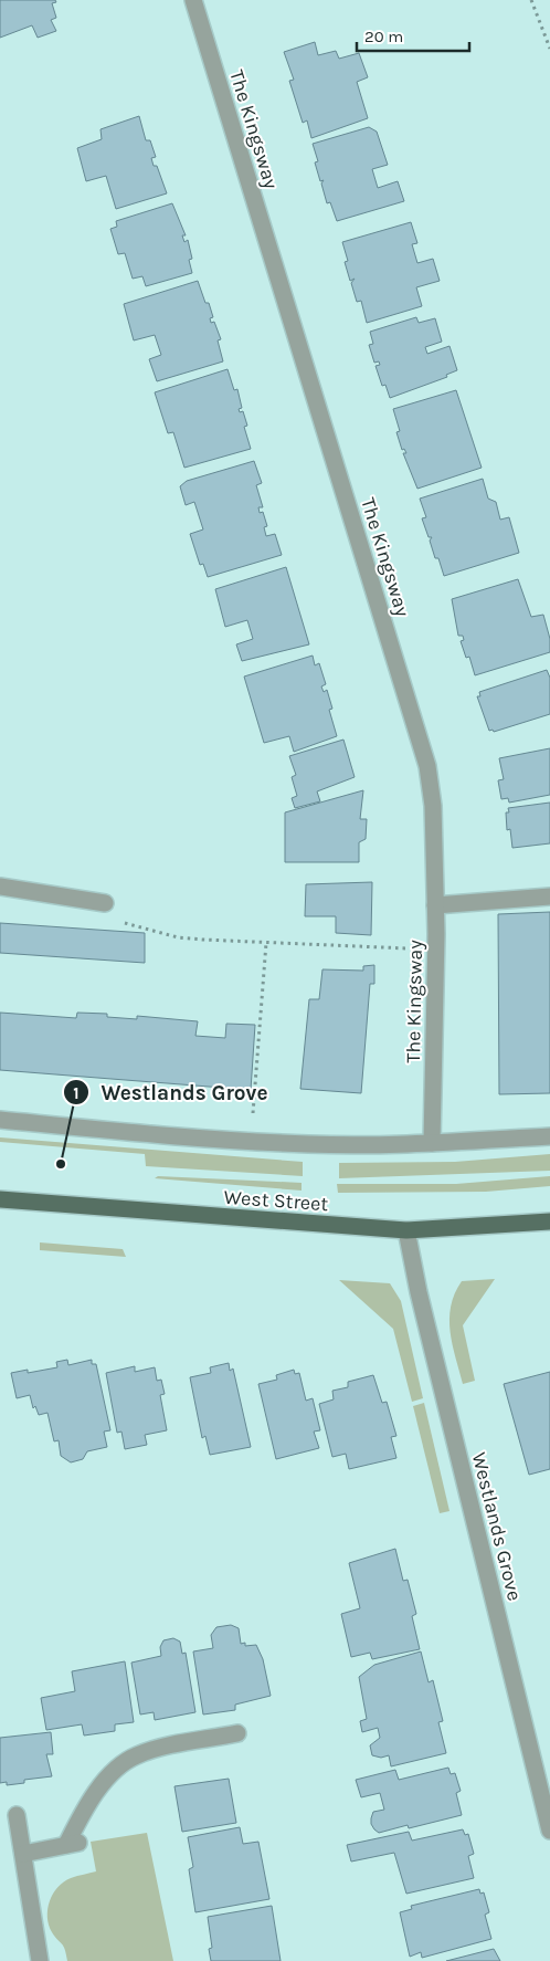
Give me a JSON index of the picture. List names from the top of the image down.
{
  "streets": {
    "main road": ["West Street"],
    "street": ["The Kingsway", "Westlands Grove"]
  },
  "crossings": [
    ["West Street", "Westlands Grove"]
  ],
  "places": ["Westlands Grove"],
  "scale_bar": "20 m"
}
